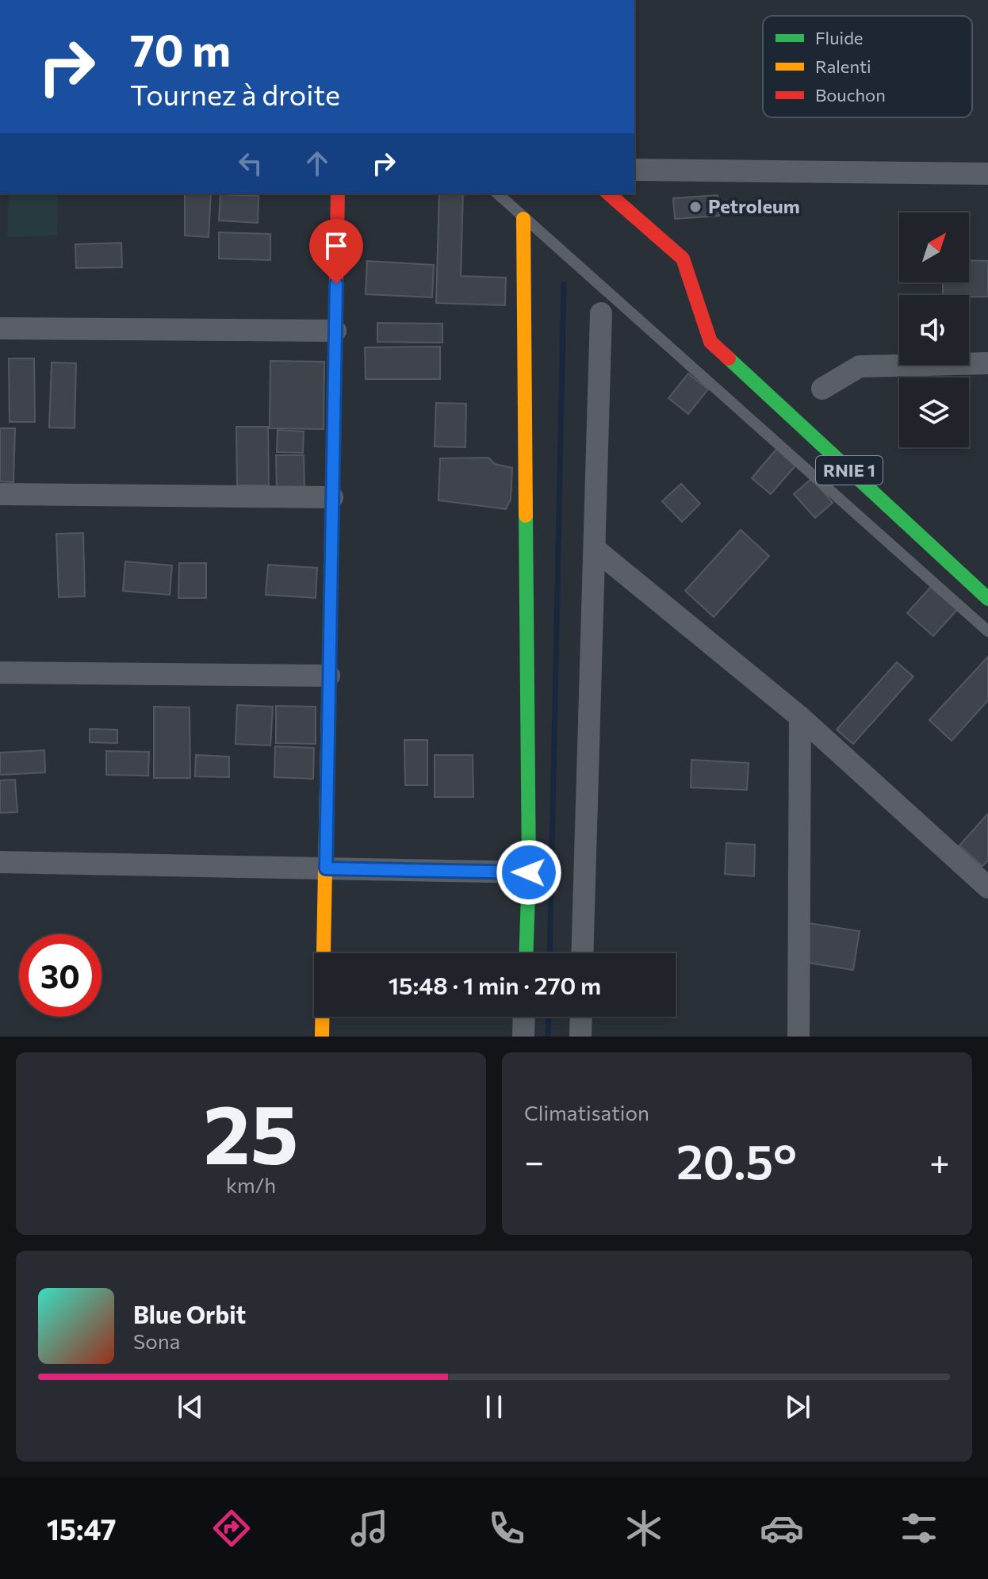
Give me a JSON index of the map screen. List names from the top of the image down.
{
  "streets": {
    "main road": ["RNIE 1"]
  },
  "places": ["Petroleum"],
  "legend": ["Fluide", "Ralenti", "Bouchon"],
  "north": "top right",
  "page": {
    "turn": ["70 m", "Tournez à droite"],
    "limit": "30",
    "trip": "15:48 · 1 min · 270 m",
    "tile": [
      ["25", "km/h"],
      "Climatisation"
    ],
    "heat": ["−", "20.5°", "+"],
    "song": ["Blue Orbit", "Sona"],
    "tabs": "15:47"
  }
}
